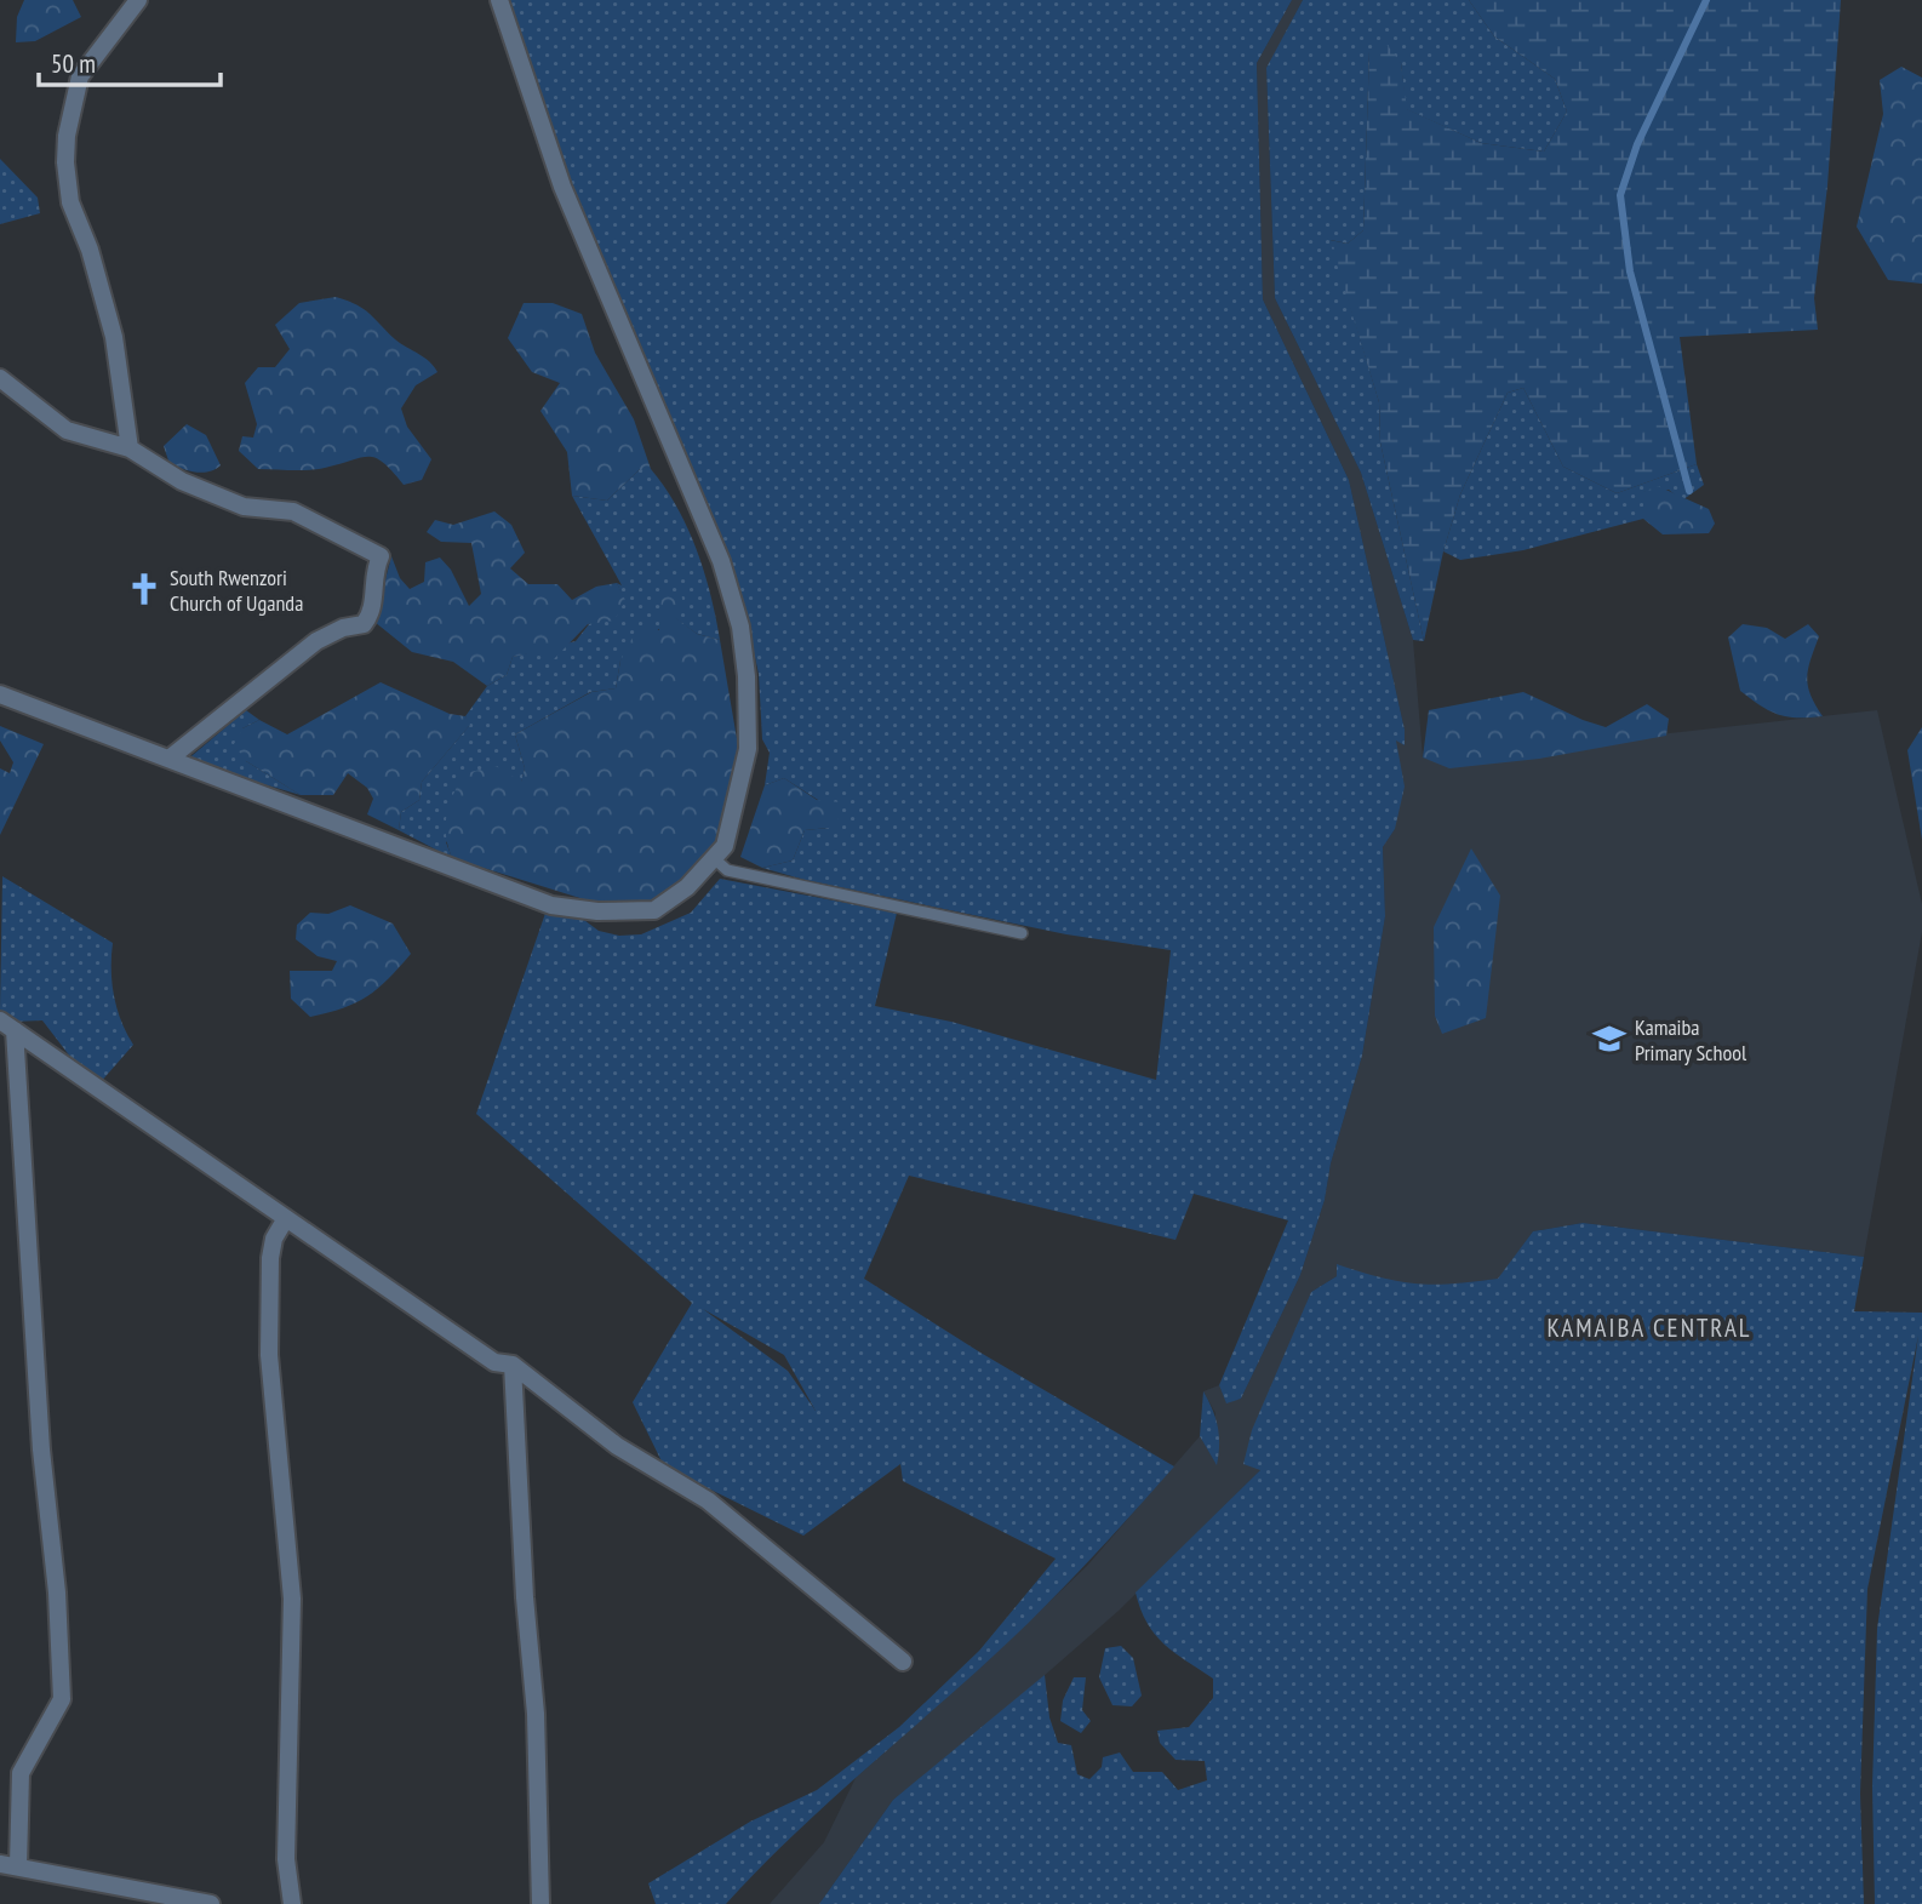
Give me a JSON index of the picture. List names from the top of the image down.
{
  "districts": ["KAMAIBA CENTRAL"],
  "places": {
    "church": ["South Rwenzori Church of Uganda"],
    "school or university": ["Kamaiba Primary School"]
  },
  "scale_bar": "50 m"
}
